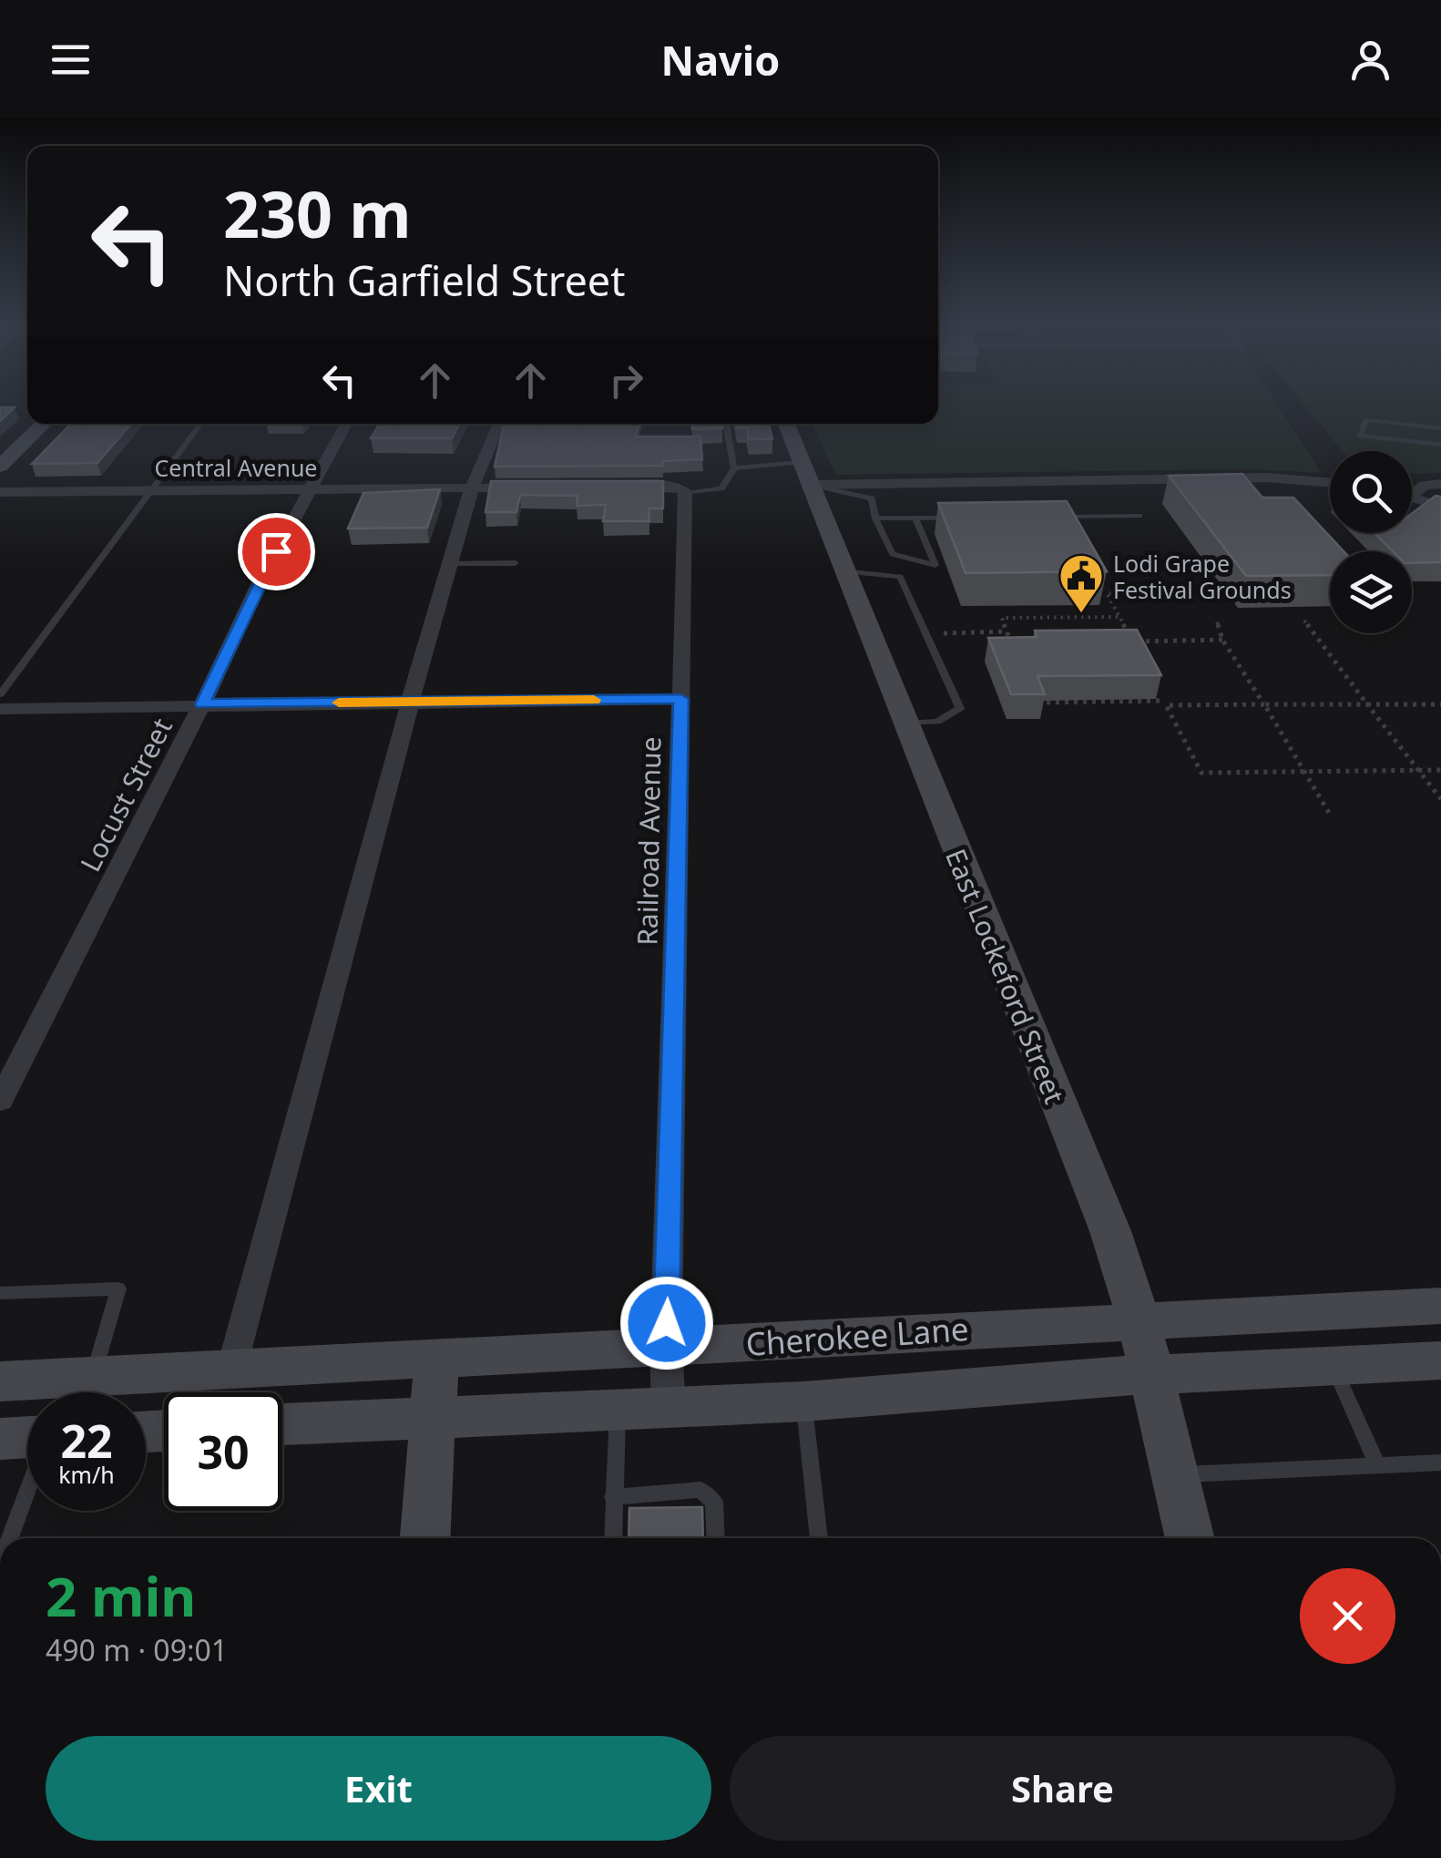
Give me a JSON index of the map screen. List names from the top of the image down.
{
  "streets": {
    "street": [
      "Central Avenue",
      "Locust Street",
      "Railroad Avenue",
      "East Lockeford Street",
      "Cherokee Lane"
    ]
  },
  "crossings": [
    ["Central Avenue", "Locust Street"],
    ["Railroad Avenue", "Cherokee Lane"],
    ["East Lockeford Street", "Cherokee Lane"]
  ],
  "places": {
    "public building": ["Lodi Grape Festival Grounds"]
  },
  "page": {
    "header": "Navio",
    "turn": ["230 m", "North Garfield Street"],
    "speed": "22 km/h",
    "limit": "30",
    "heading": ["2 min", "490 m · 09:01"],
    "buttons": ["Exit", "Share"]
  }
}
